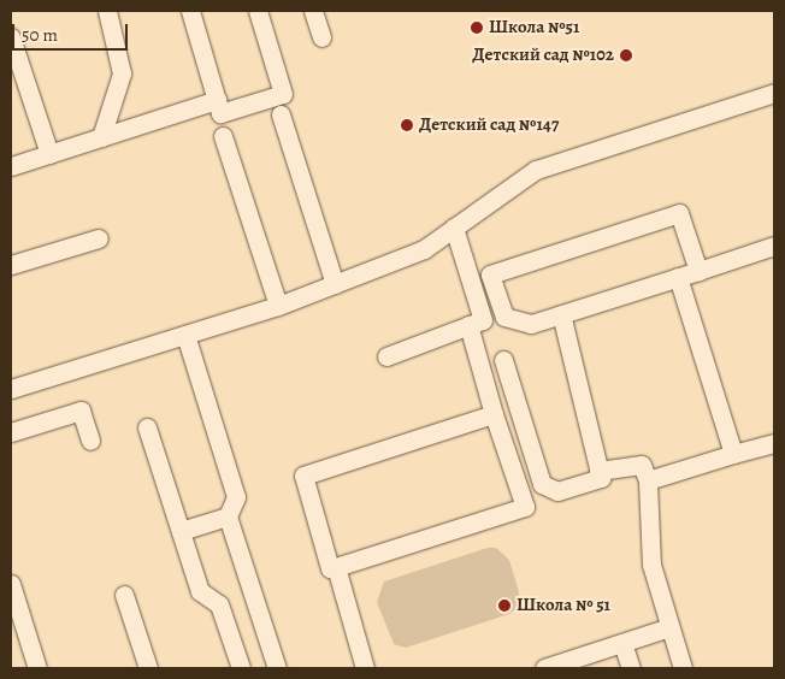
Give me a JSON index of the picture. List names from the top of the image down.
{
  "places": [
    "Школа №51",
    "Детский сад №102",
    "Детский сад №147",
    "Школа № 51"
  ],
  "scale_bar": "50 m"
}
